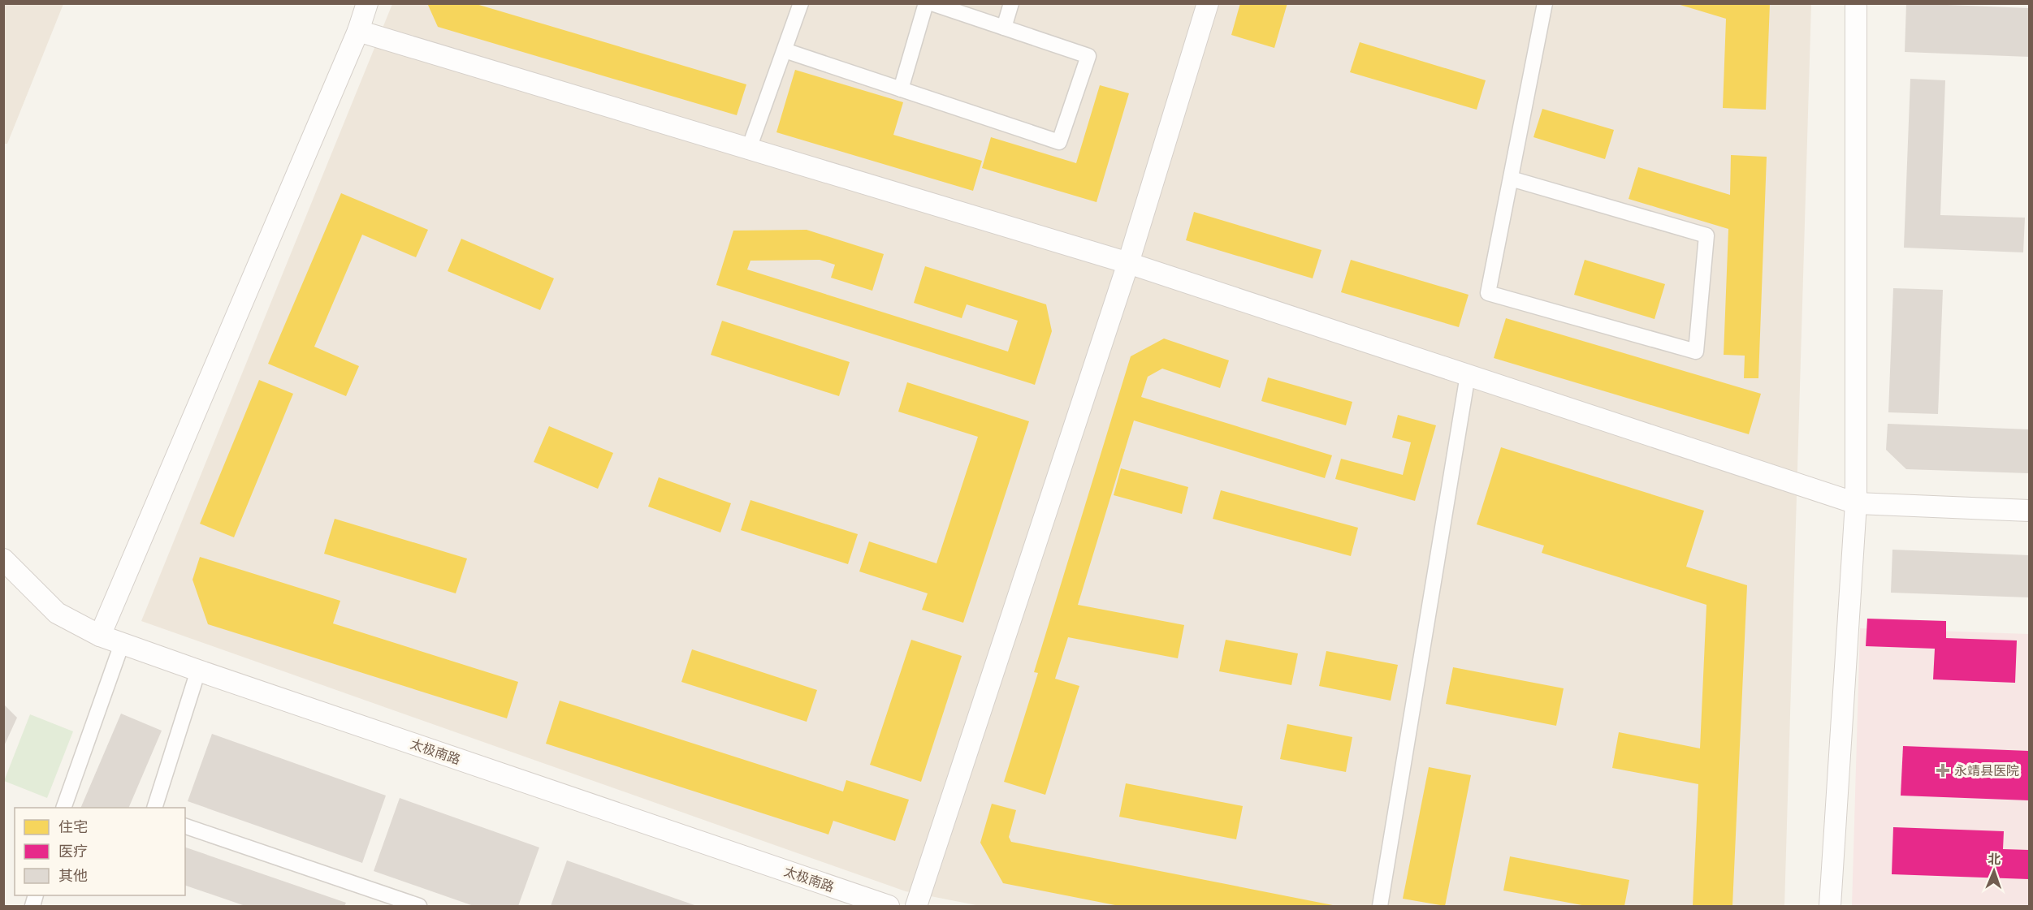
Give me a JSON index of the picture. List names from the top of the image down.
{
  "streets": {
    "street": ["太极南路"]
  },
  "places": {
    "health": ["永靖县医院"]
  },
  "legend": ["住宅", "医疗", "其他"],
  "north": "top"
}
